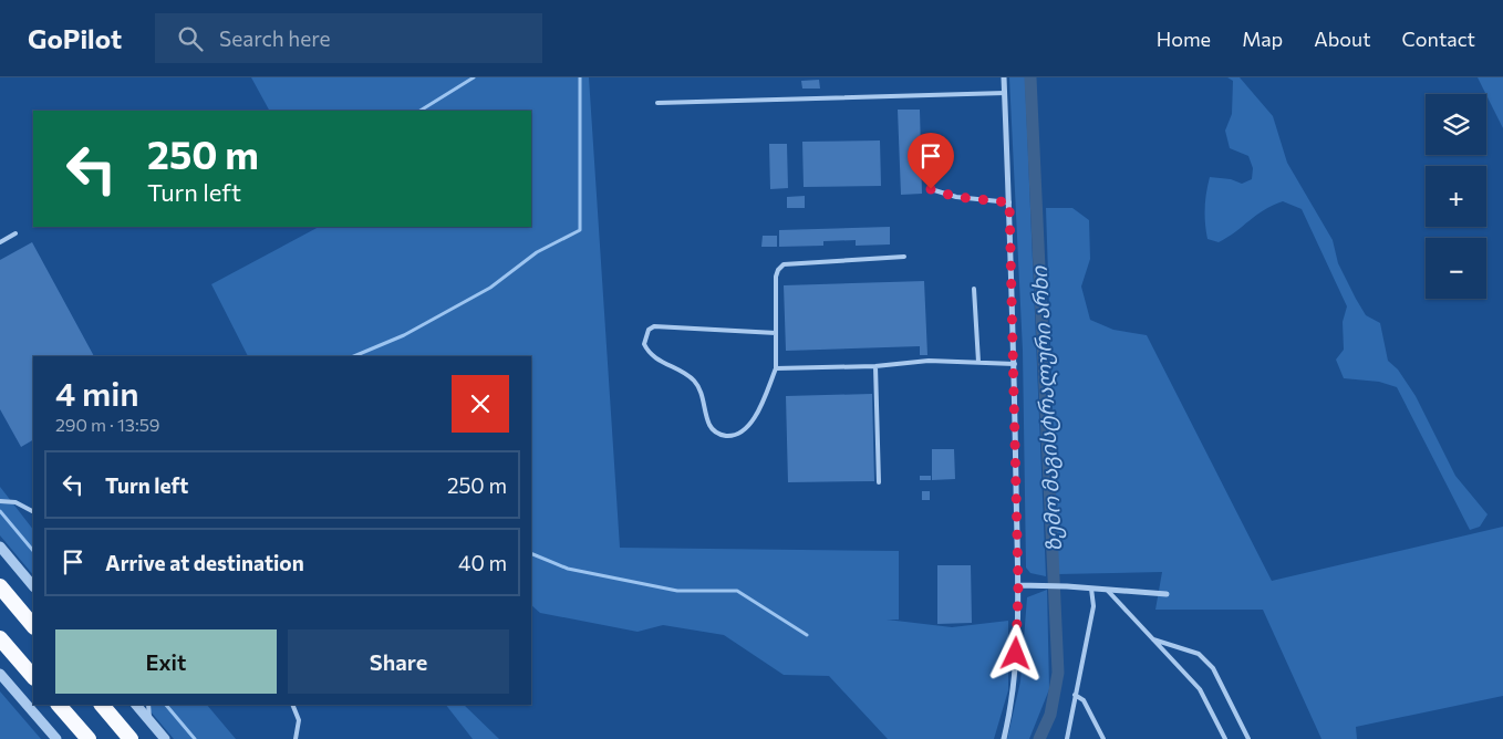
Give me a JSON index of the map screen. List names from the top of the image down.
{
  "water": ["ზემო მაგისტრალური არხი"],
  "page": {
    "header": "GoPilot",
    "search": "Search here",
    "nav": [
      "Home",
      "Map",
      "About",
      "Contact"
    ],
    "map_buttons": ["+", "−"],
    "turn": ["250 m", "Turn left"],
    "heading": ["4 min", "290 m · 13:59"],
    "list": [
      {
        "name": "Turn left",
        "value": "250 m"
      },
      {
        "name": "Arrive at destination",
        "value": "40 m"
      }
    ],
    "buttons": ["Exit", "Share"]
  }
}
